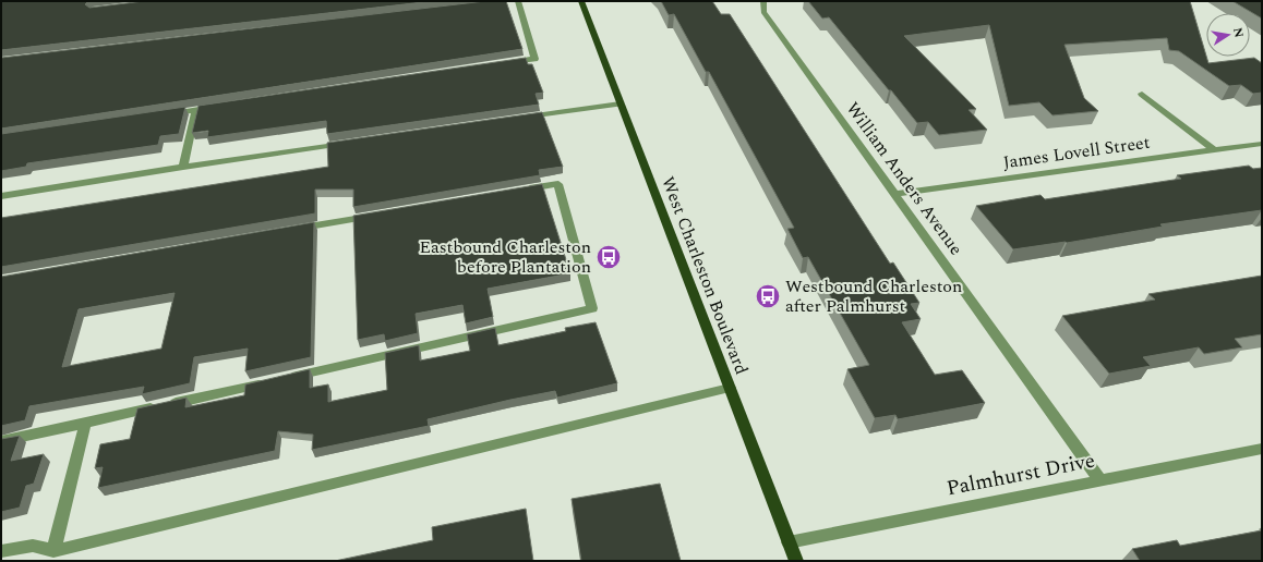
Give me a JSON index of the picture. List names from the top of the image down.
{
  "streets": {
    "main road": ["West Charleston Boulevard"],
    "street": ["James Lovell Street", "William Anders Avenue", "Palmhurst Drive"]
  },
  "crossings": [
    ["James Lovell Street", "William Anders Avenue"],
    ["William Anders Avenue", "Palmhurst Drive"],
    ["West Charleston Boulevard", "Palmhurst Drive"]
  ],
  "places": {
    "bus stop": ["Eastbound Charleston before Plantation", "Westbound Charleston after Palmhurst"]
  },
  "north": "right"
}
